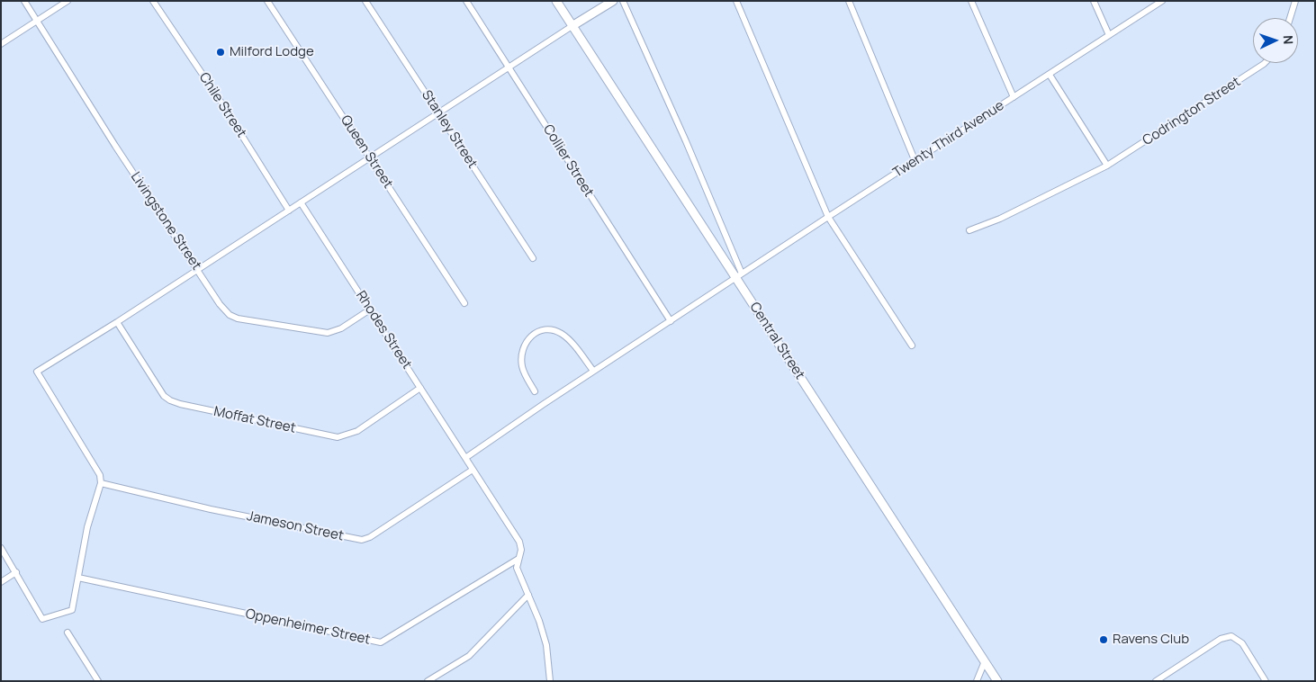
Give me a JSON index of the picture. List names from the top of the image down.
{
  "streets": {
    "street": [
      "Chile Street",
      "Codrington Street",
      "Stanley Street",
      "Twenty Third Avenue",
      "Queen Street",
      "Collier Street",
      "Livingstone Street",
      "Rhodes Street",
      "Central Street",
      "Moffat Street",
      "Jameson Street",
      "Oppenheimer Street"
    ]
  },
  "crossings": [
    ["Twenty Third Avenue", "Collier Street"],
    ["Twenty Third Avenue", "Rhodes Street"],
    ["Twenty Third Avenue", "Central Street"],
    ["Livingstone Street", "Rhodes Street"],
    ["Rhodes Street", "Moffat Street"],
    ["Rhodes Street", "Jameson Street"],
    ["Rhodes Street", "Oppenheimer Street"]
  ],
  "places": ["Milford Lodge", "Ravens Club"],
  "north": "right"
}
